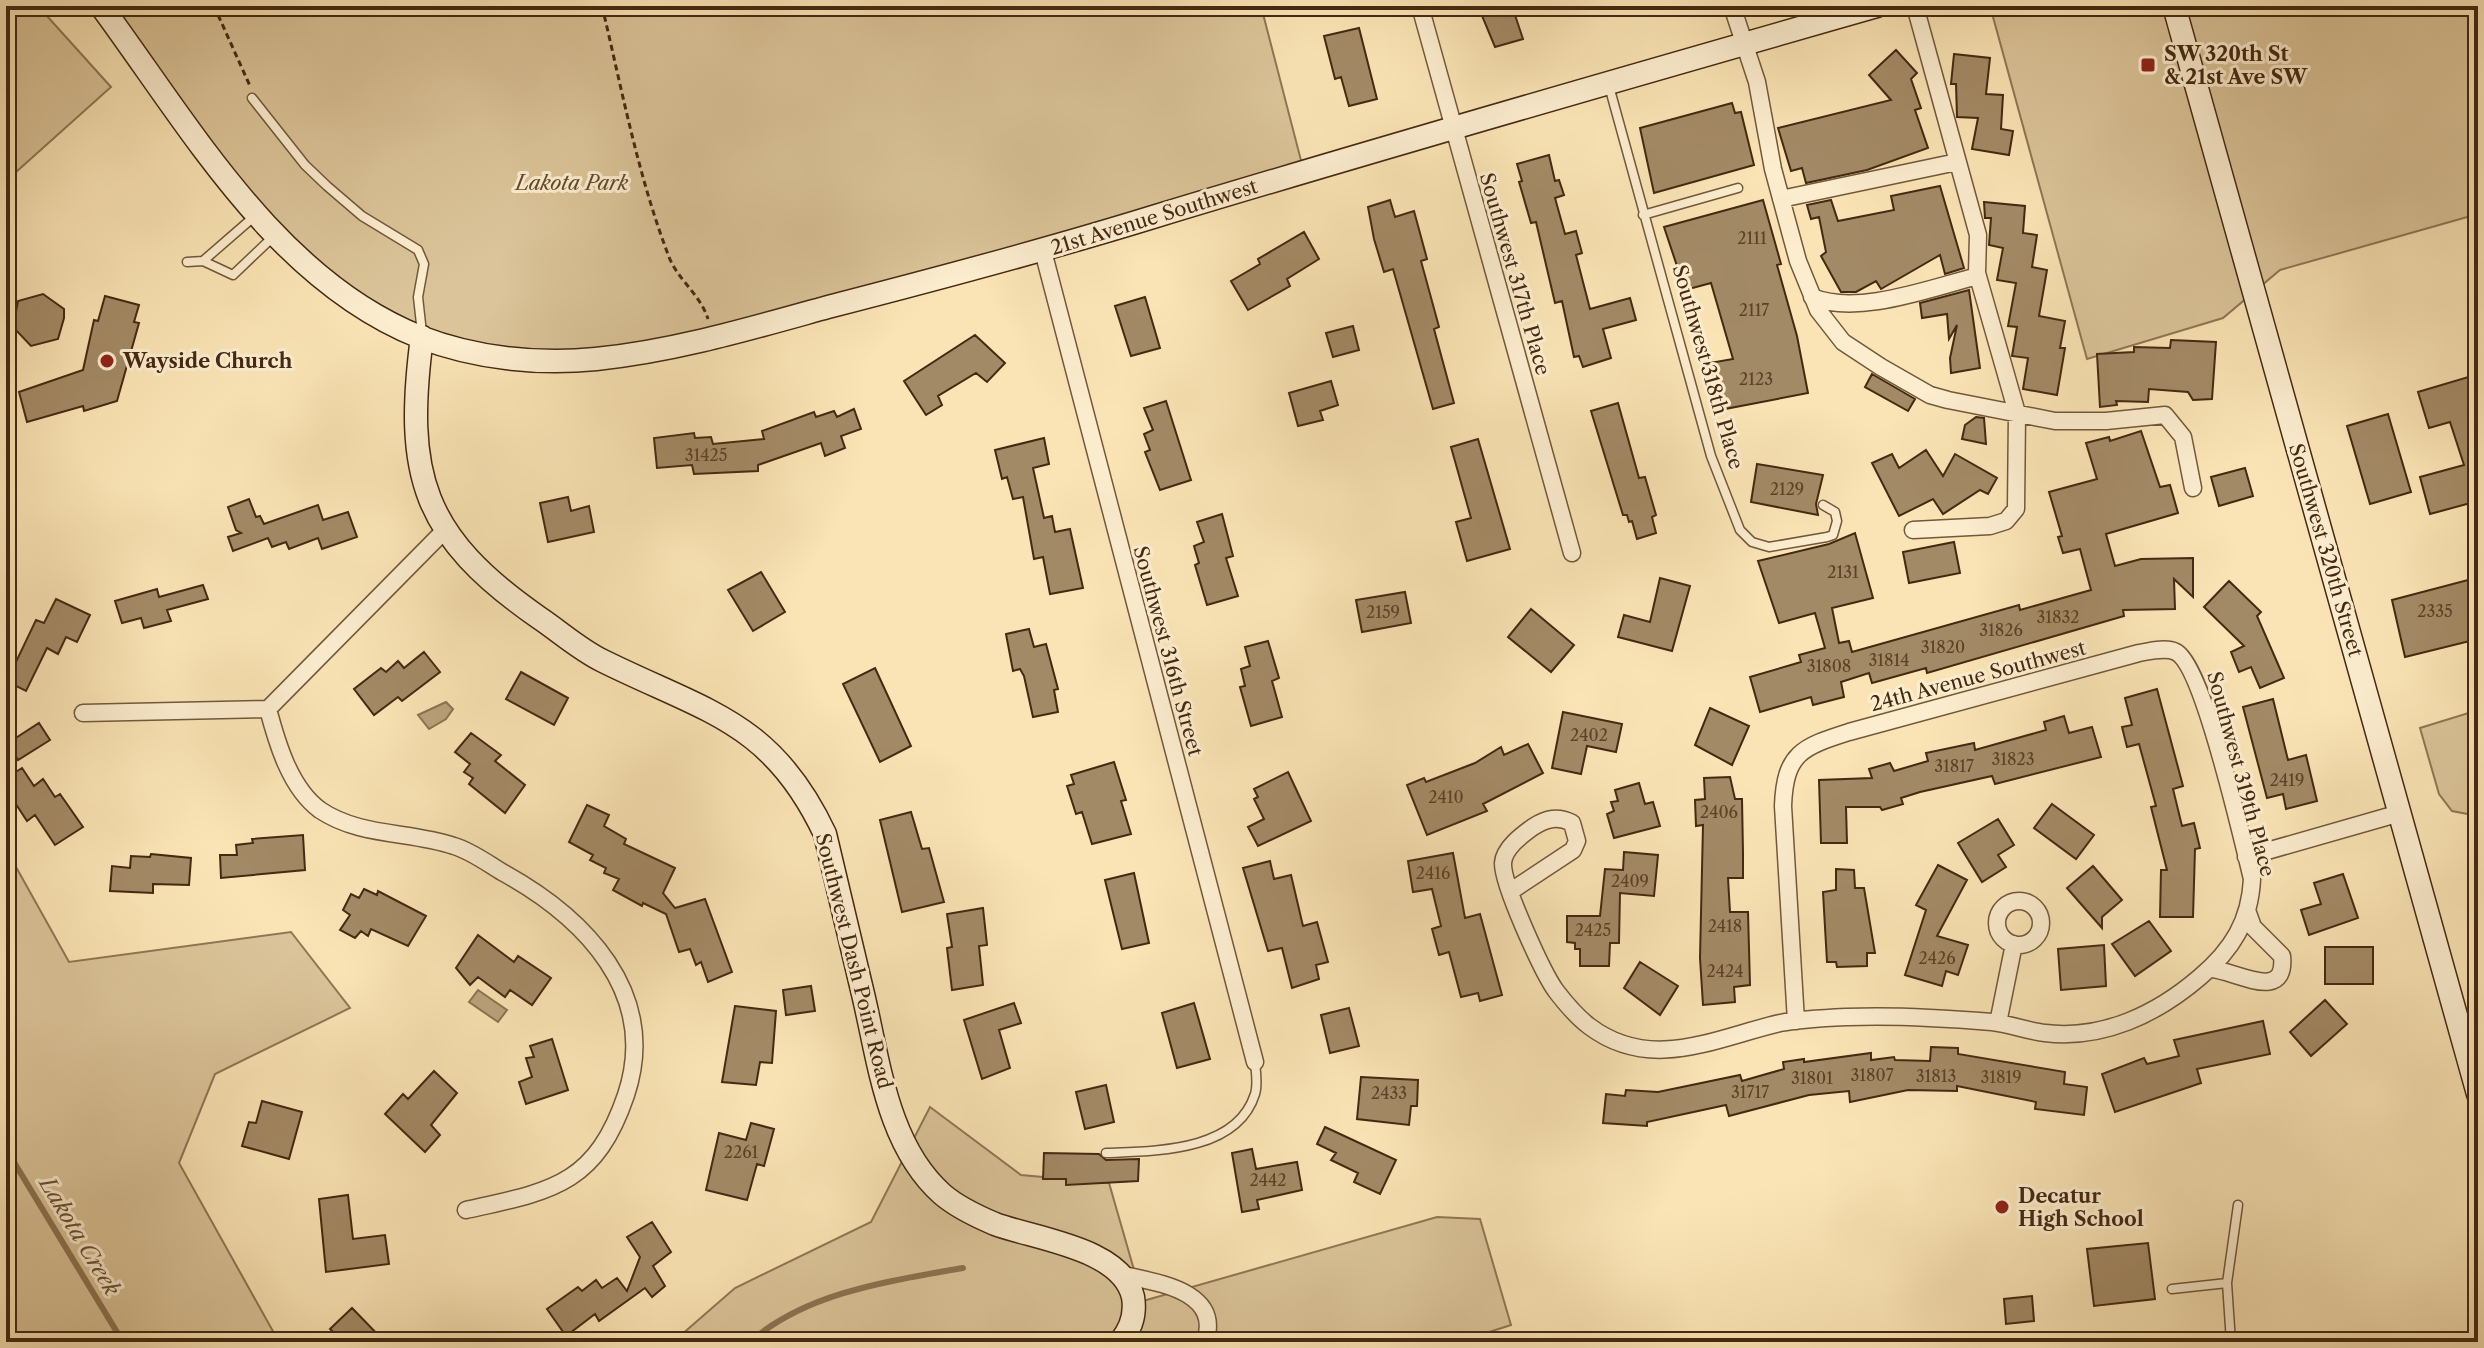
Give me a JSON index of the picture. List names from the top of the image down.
{
  "streets": {
    "main road": ["21st Avenue Southwest", "Southwest 320th Street", "Southwest Dash Point Road"],
    "street": [
      "Southwest 317th Place",
      "Southwest 316th Street",
      "24th Avenue Southwest",
      "Southwest 319th Place"
    ],
    "lane": ["Southwest 318th Place"]
  },
  "crossings": [
    ["21st Avenue Southwest", "Southwest 317th Place"],
    ["21st Avenue Southwest", "Southwest 318th Place"],
    ["21st Avenue Southwest", "Southwest 316th Street"],
    ["21st Avenue Southwest", "Southwest Dash Point Road"],
    ["24th Avenue Southwest", "Southwest 319th Place"]
  ],
  "water": ["Lakota Creek"],
  "parks": ["Lakota Park"],
  "places": {
    "transit": ["SW 320th St & 21st Ave SW"],
    "other": ["Wayside Church", "Decatur High School"]
  },
  "house_numbers": [
    "2111",
    "2117",
    "2123",
    "31425",
    "2129",
    "2131",
    "2335",
    "2159",
    "31832",
    "31826",
    "31820",
    "31814",
    "31808",
    "2402",
    "31823",
    "31817",
    "2419",
    "2410",
    "2406",
    "2416",
    "2409",
    "2418",
    "2425",
    "2426",
    "2424",
    "31807",
    "31813",
    "31819",
    "31801",
    "31717",
    "2433",
    "2261",
    "2442"
  ]
}
